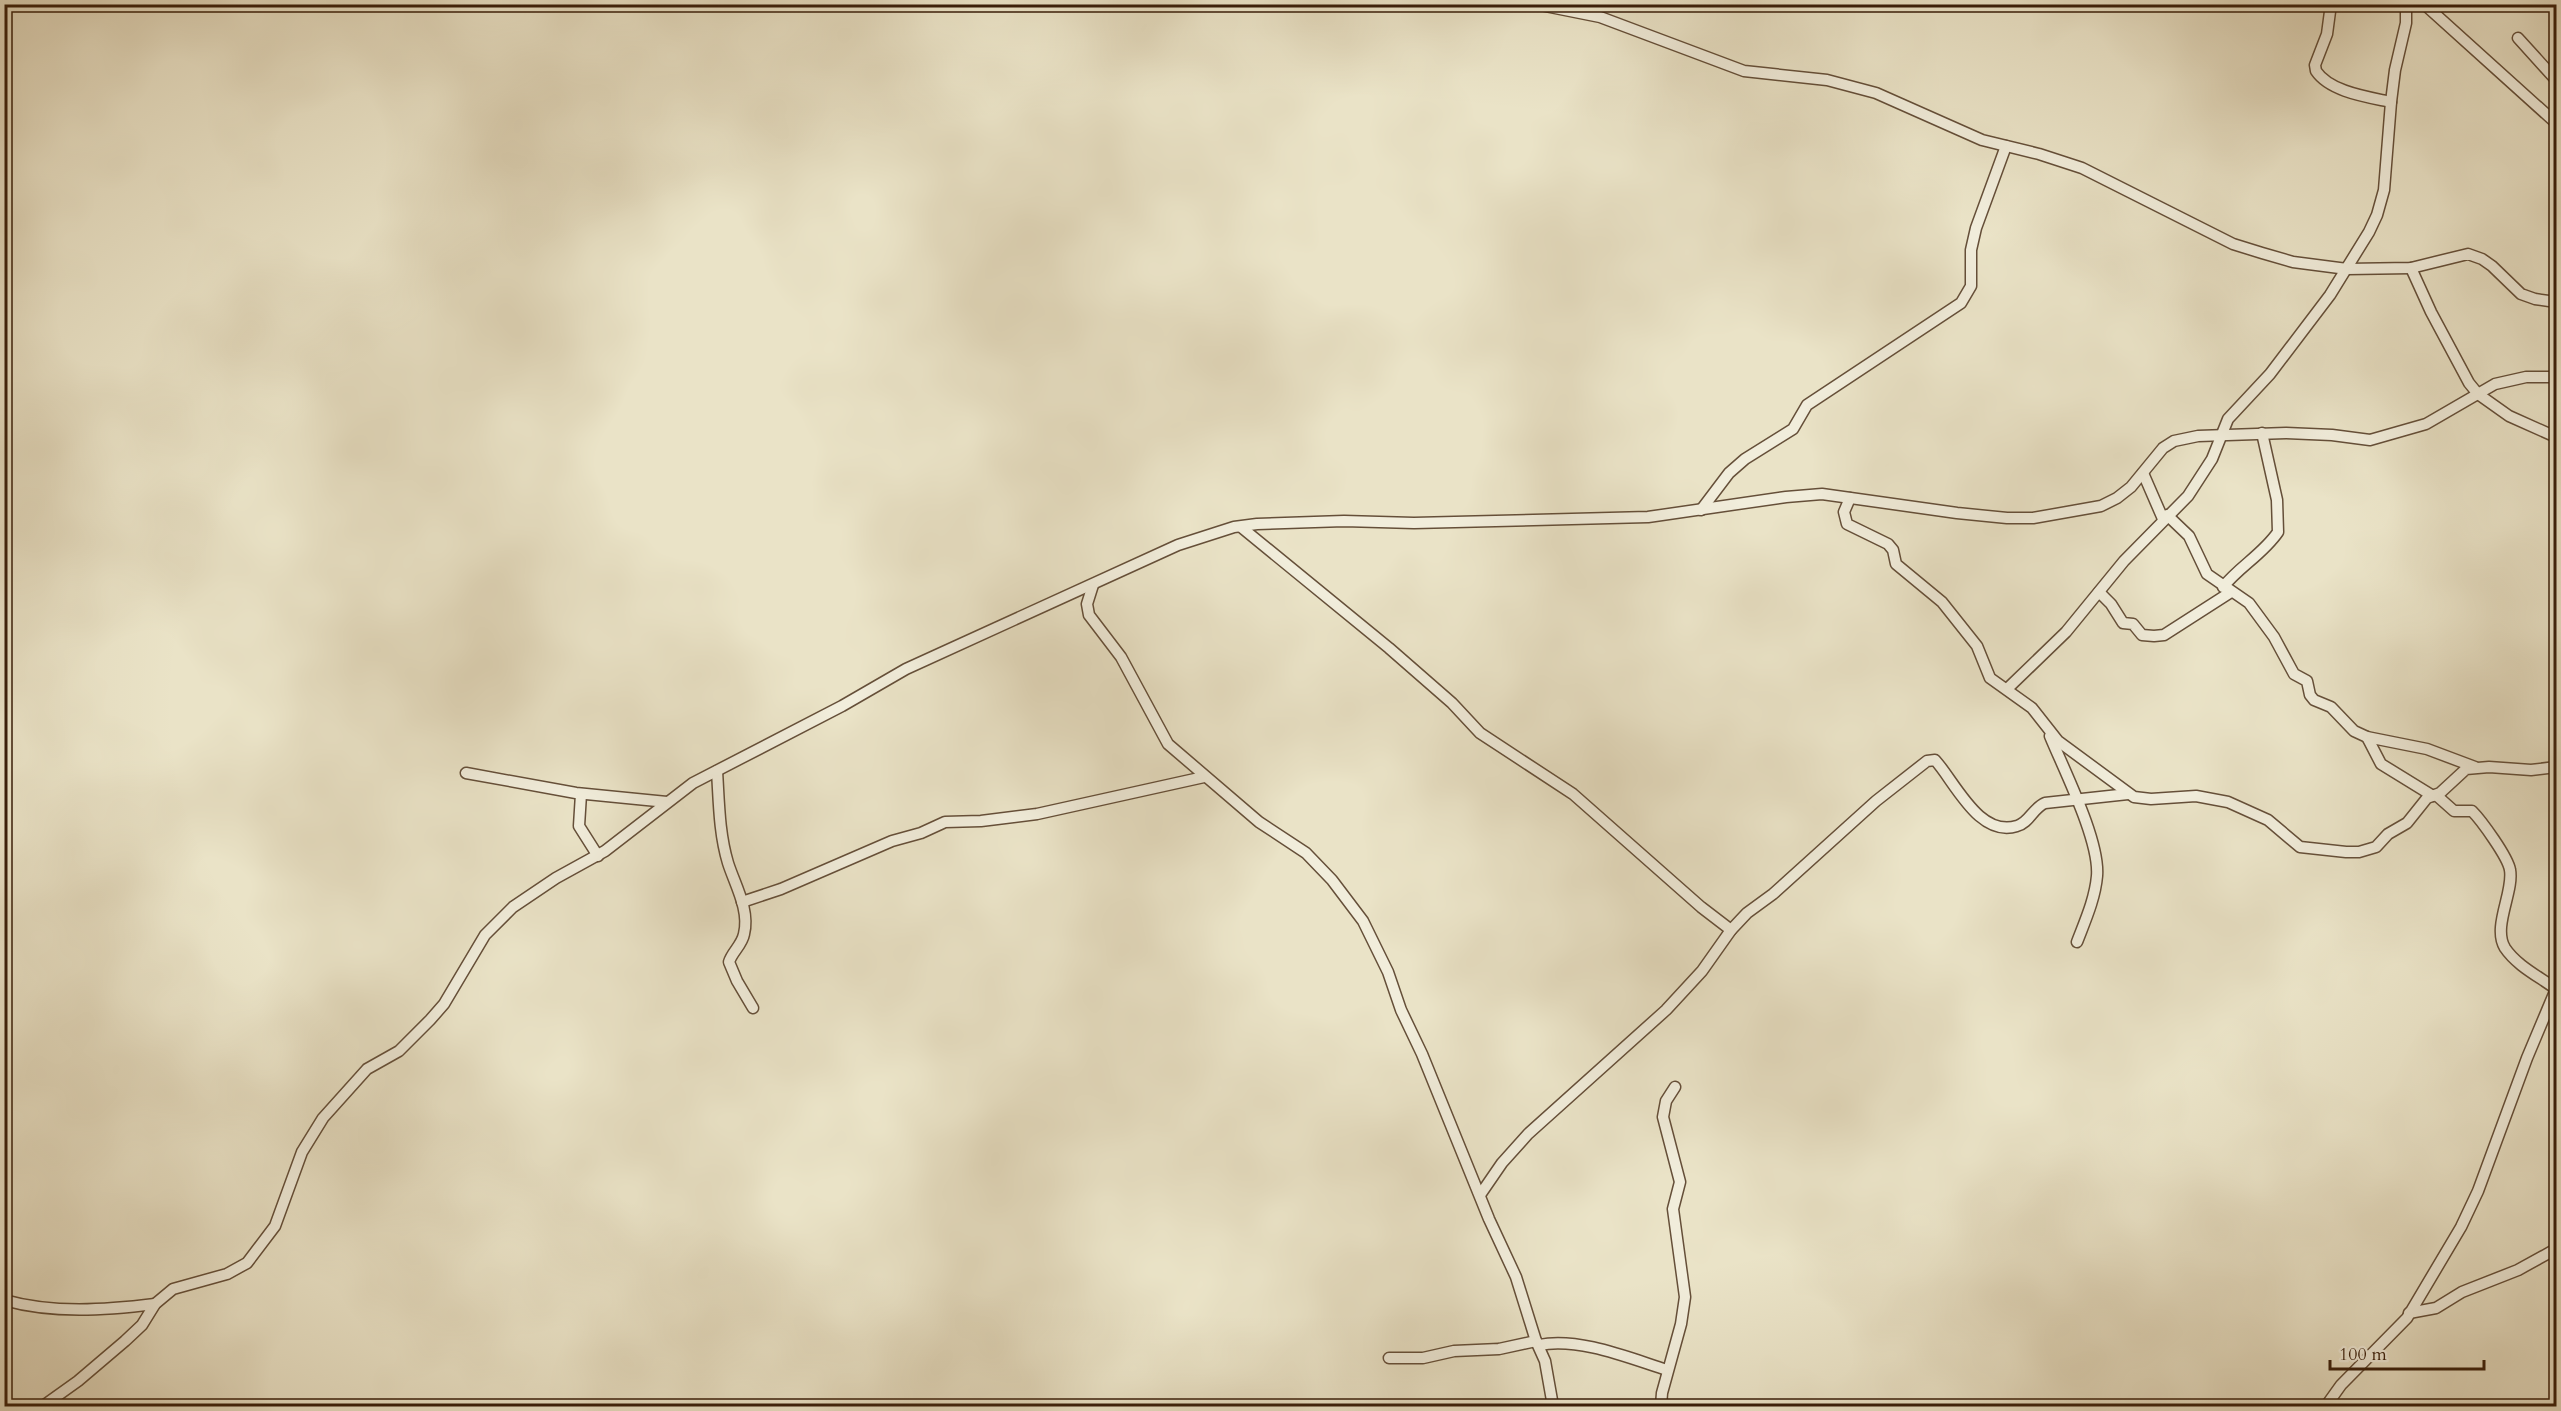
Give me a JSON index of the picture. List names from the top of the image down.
{
  "scale_bar": "100 m"
}
